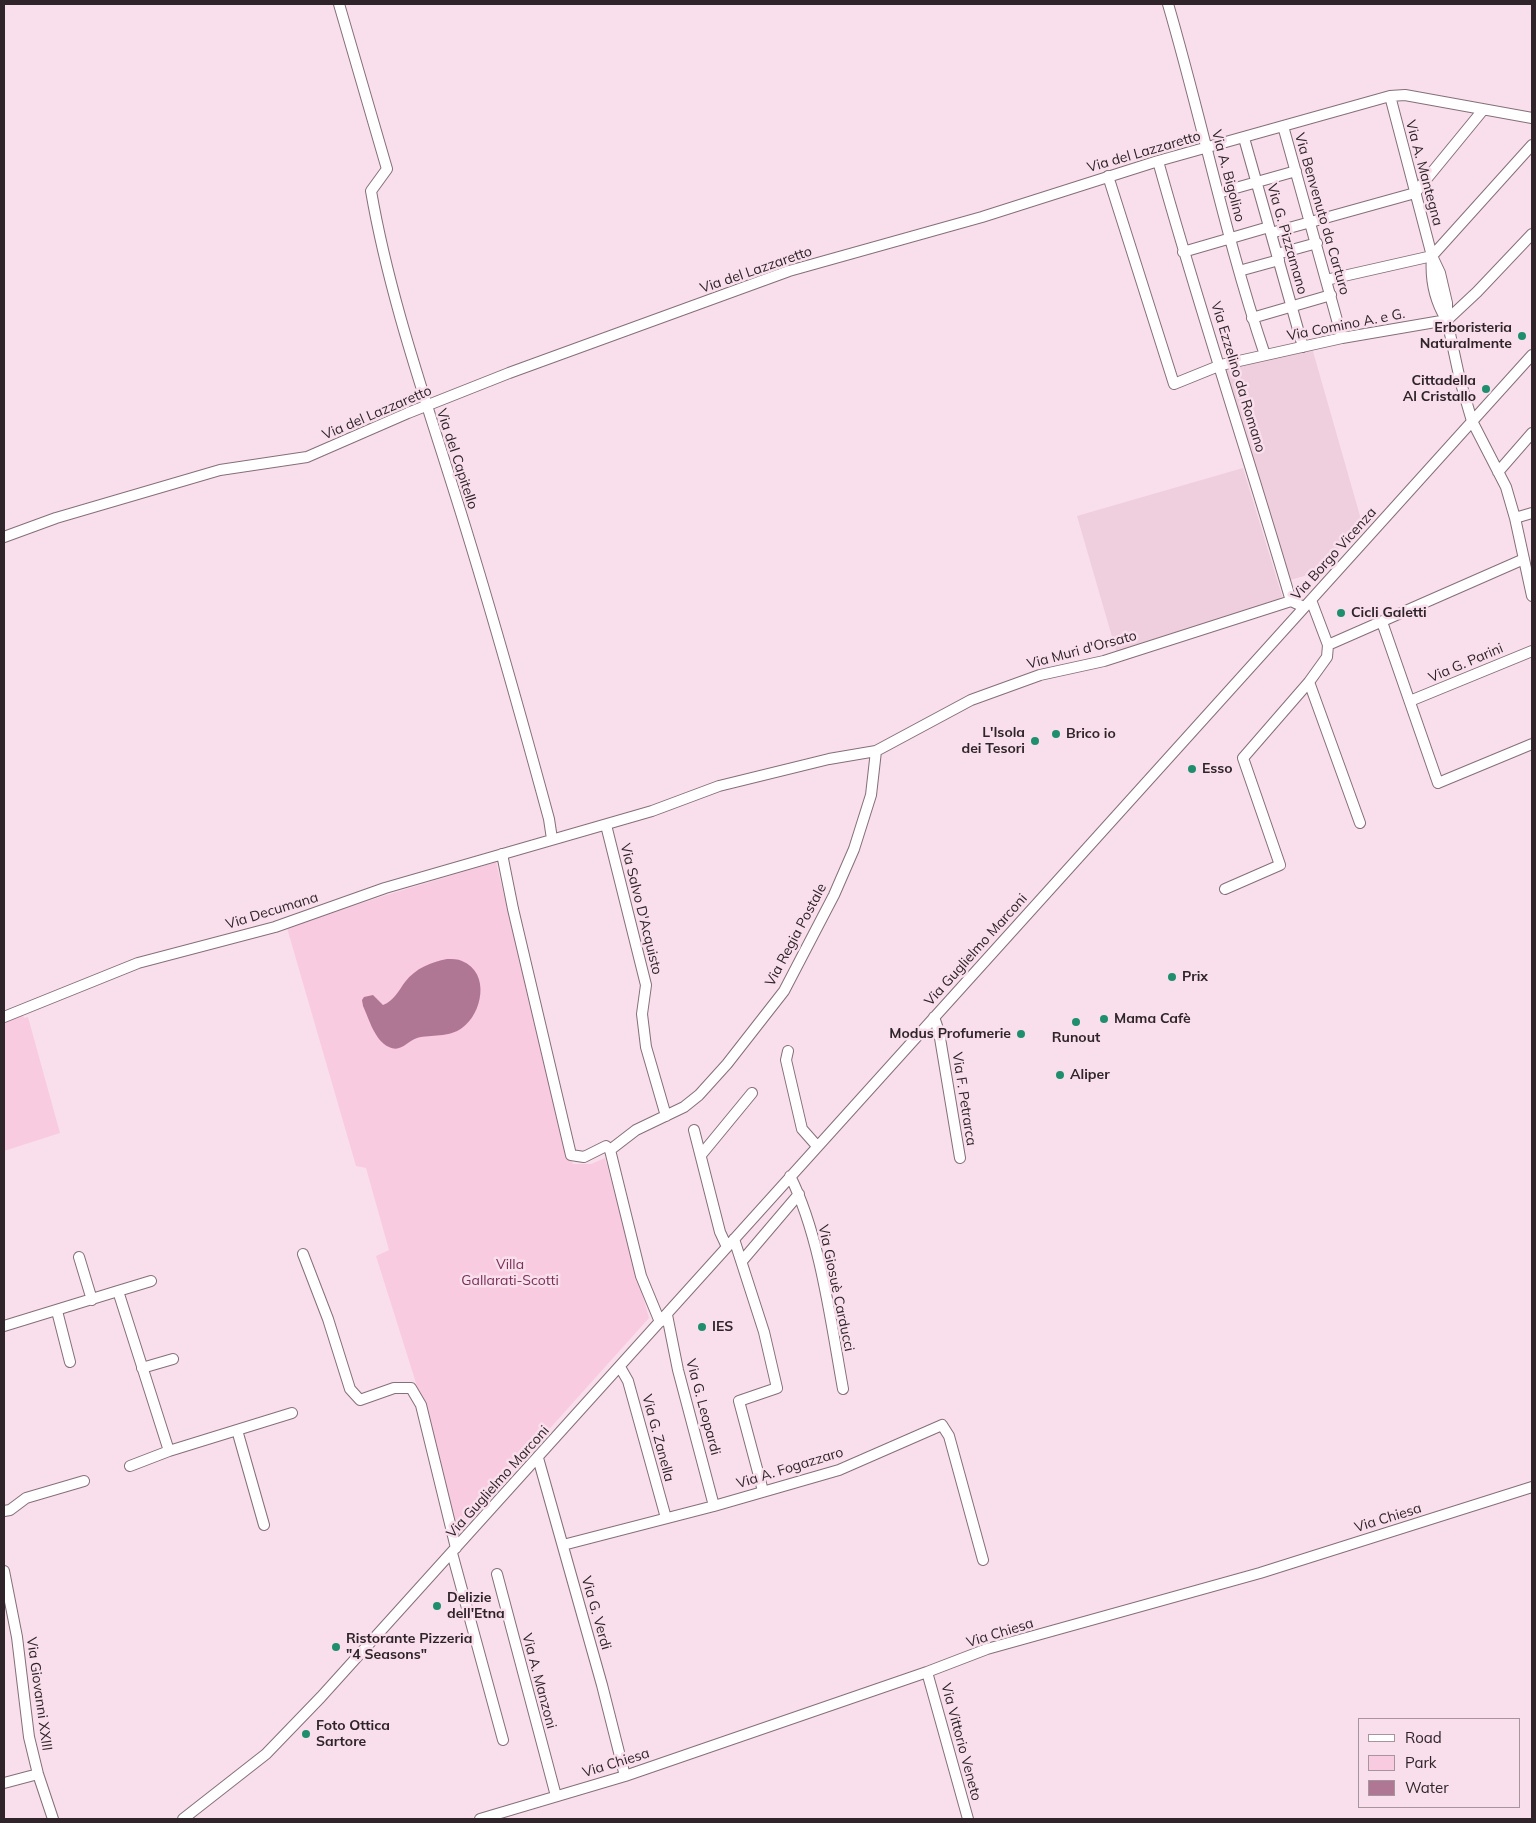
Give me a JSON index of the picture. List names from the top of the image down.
{
  "streets": {
    "street": [
      "Via del Lazzaretto",
      "Via A. Mantegna",
      "Via A. Bigolino",
      "Via Benvenuto da Carturo",
      "Via G. Pizzamano",
      "Via Comino A. e G.",
      "Via Ezzelino da Romano",
      "Via del Capitello",
      "Via Borgo Vicenza",
      "Via Muri d'Orsato",
      "Via G. Parini",
      "Via Salvo D'Acquisto",
      "Via Decumana",
      "Via Regia Postale",
      "Via Guglielmo Marconi",
      "Via F. Petrarca",
      "Via Giosuè Carducci",
      "Via G. Leopardi",
      "Via G. Zanella",
      "Via A. Fogazzaro",
      "Via Chiesa",
      "Via G. Verdi",
      "Via A. Manzoni",
      "Via Giovanni XXIII",
      "Via Vittorio Veneto"
    ]
  },
  "crossings": [
    ["Via del Lazzaretto", "Via A. Mantegna"],
    ["Via del Lazzaretto", "Via A. Bigolino"],
    ["Via del Lazzaretto", "Via Benvenuto da Carturo"],
    ["Via del Lazzaretto", "Via G. Pizzamano"],
    ["Via del Lazzaretto", "Via Comino A. e G."],
    ["Via del Lazzaretto", "Via Ezzelino da Romano"],
    ["Via del Lazzaretto", "Via del Capitello"],
    ["Via A. Mantegna", "Via Comino A. e G."],
    ["Via A. Mantegna", "Via Borgo Vicenza"],
    ["Via A. Bigolino", "Via Comino A. e G."],
    ["Via Benvenuto da Carturo", "Via Comino A. e G."],
    ["Via G. Pizzamano", "Via Comino A. e G."],
    ["Via Comino A. e G.", "Via Ezzelino da Romano"],
    ["Via Ezzelino da Romano", "Via Muri d'Orsato"],
    ["Via del Capitello", "Via Decumana"],
    ["Via Borgo Vicenza", "Via Guglielmo Marconi"],
    ["Via Muri d'Orsato", "Via Salvo D'Acquisto"],
    ["Via Muri d'Orsato", "Via Decumana"],
    ["Via Muri d'Orsato", "Via Regia Postale"],
    ["Via Salvo D'Acquisto", "Via Decumana"],
    ["Via Salvo D'Acquisto", "Via Regia Postale"],
    ["Via Decumana", "Via Regia Postale"],
    ["Via Guglielmo Marconi", "Via F. Petrarca"],
    ["Via Guglielmo Marconi", "Via Giosuè Carducci"],
    ["Via Guglielmo Marconi", "Via G. Leopardi"],
    ["Via Guglielmo Marconi", "Via G. Zanella"],
    ["Via Guglielmo Marconi", "Via G. Verdi"],
    ["Via G. Leopardi", "Via A. Fogazzaro"],
    ["Via G. Zanella", "Via A. Fogazzaro"],
    ["Via A. Fogazzaro", "Via G. Verdi"],
    ["Via Chiesa", "Via G. Verdi"],
    ["Via Chiesa", "Via A. Manzoni"],
    ["Via Chiesa", "Via Vittorio Veneto"]
  ],
  "parks": ["Villa Gallarati-Scotti"],
  "places": [
    "Erboristeria Naturalmente",
    "Cittadella Al Cristallo",
    "Cicli Galetti",
    "Brico io",
    "L'Isola dei Tesori",
    "Esso",
    "Prix",
    "Mama Cafè",
    "Runout",
    "Modus Profumerie",
    "Aliper",
    "IES",
    "Delizie dell'Etna",
    "Ristorante Pizzeria \"4 Seasons\"",
    "Foto Ottica Sartore"
  ],
  "legend": ["Road", "Park", "Water"]
}
